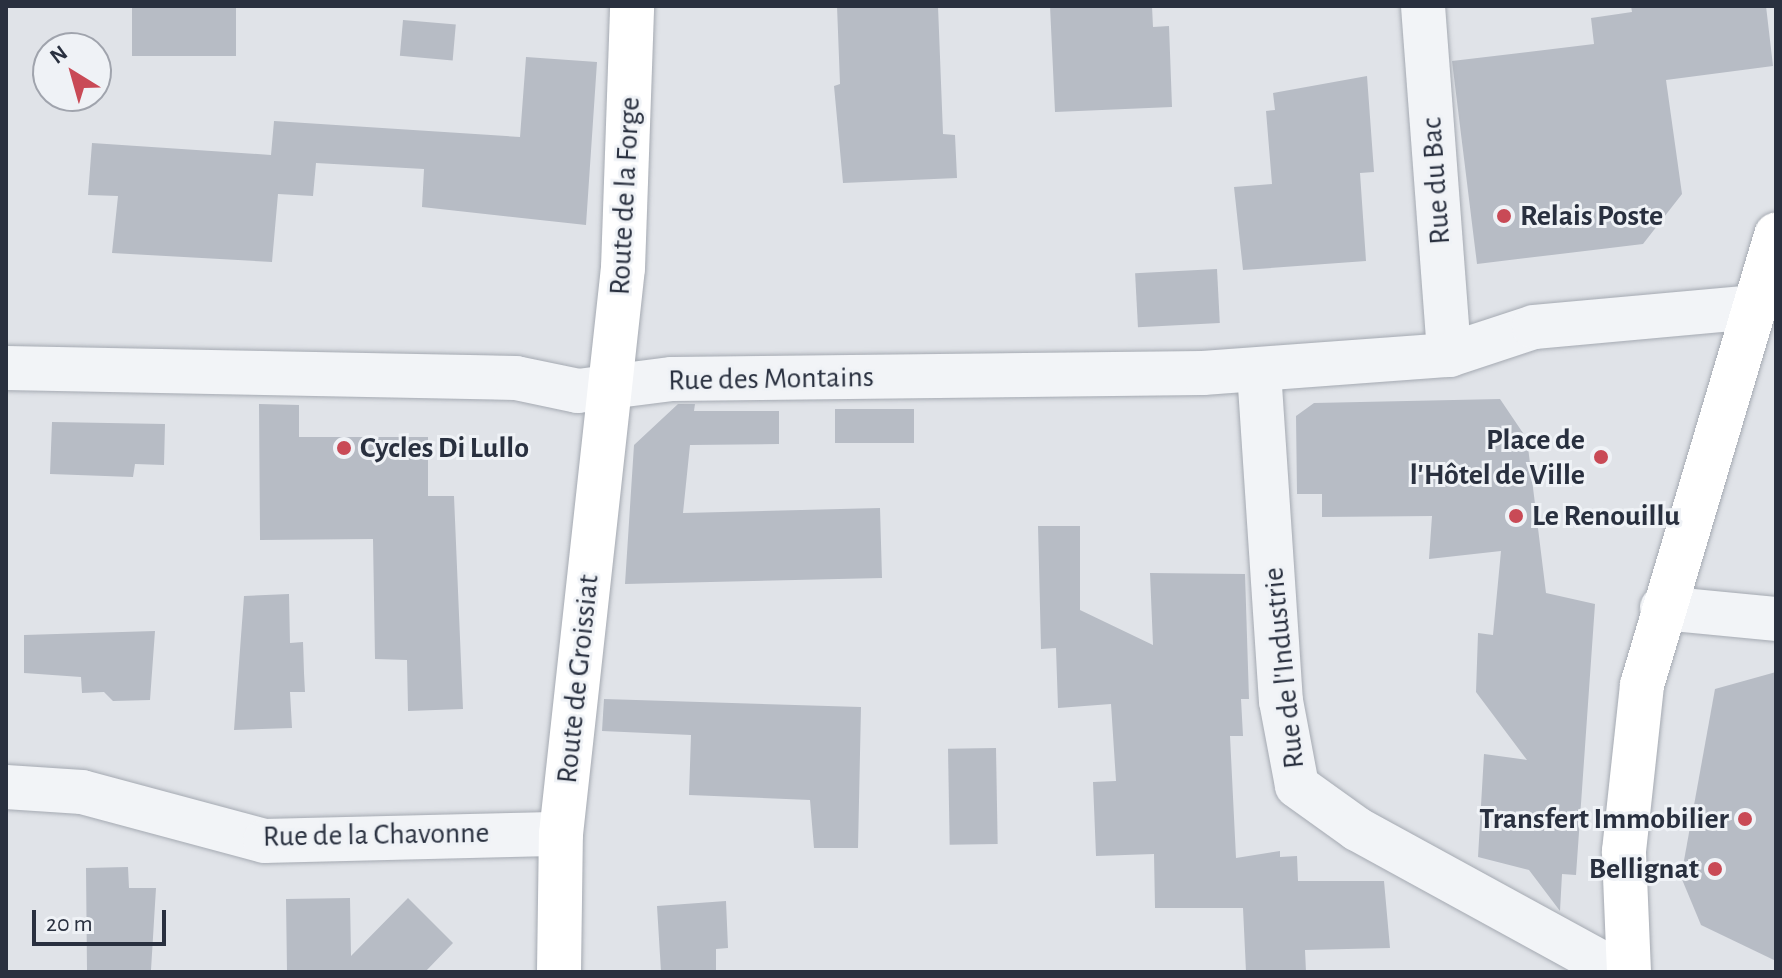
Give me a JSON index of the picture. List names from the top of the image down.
{
  "streets": {
    "main road": ["Route de la Forge", "Route de Groissiat"],
    "street": [
      "Rue du Bac",
      "Rue des Montains",
      "Rue de l'Industrie",
      "Rue de la Chavonne"
    ]
  },
  "crossings": [
    ["Rue du Bac", "Rue des Montains"],
    ["Route de la Forge", "Rue des Montains"],
    ["Route de la Forge", "Route de Groissiat"],
    ["Rue des Montains", "Rue de l'Industrie"],
    ["Rue des Montains", "Route de Groissiat"],
    ["Route de Groissiat", "Rue de la Chavonne"]
  ],
  "places": [
    "Relais Poste",
    "Cycles Di Lullo",
    "Place de l'Hôtel de Ville",
    "Le Renouillu",
    "Transfert Immobilier",
    "Bellignat"
  ],
  "scale_bar": "20 m",
  "north": "top left"
}
